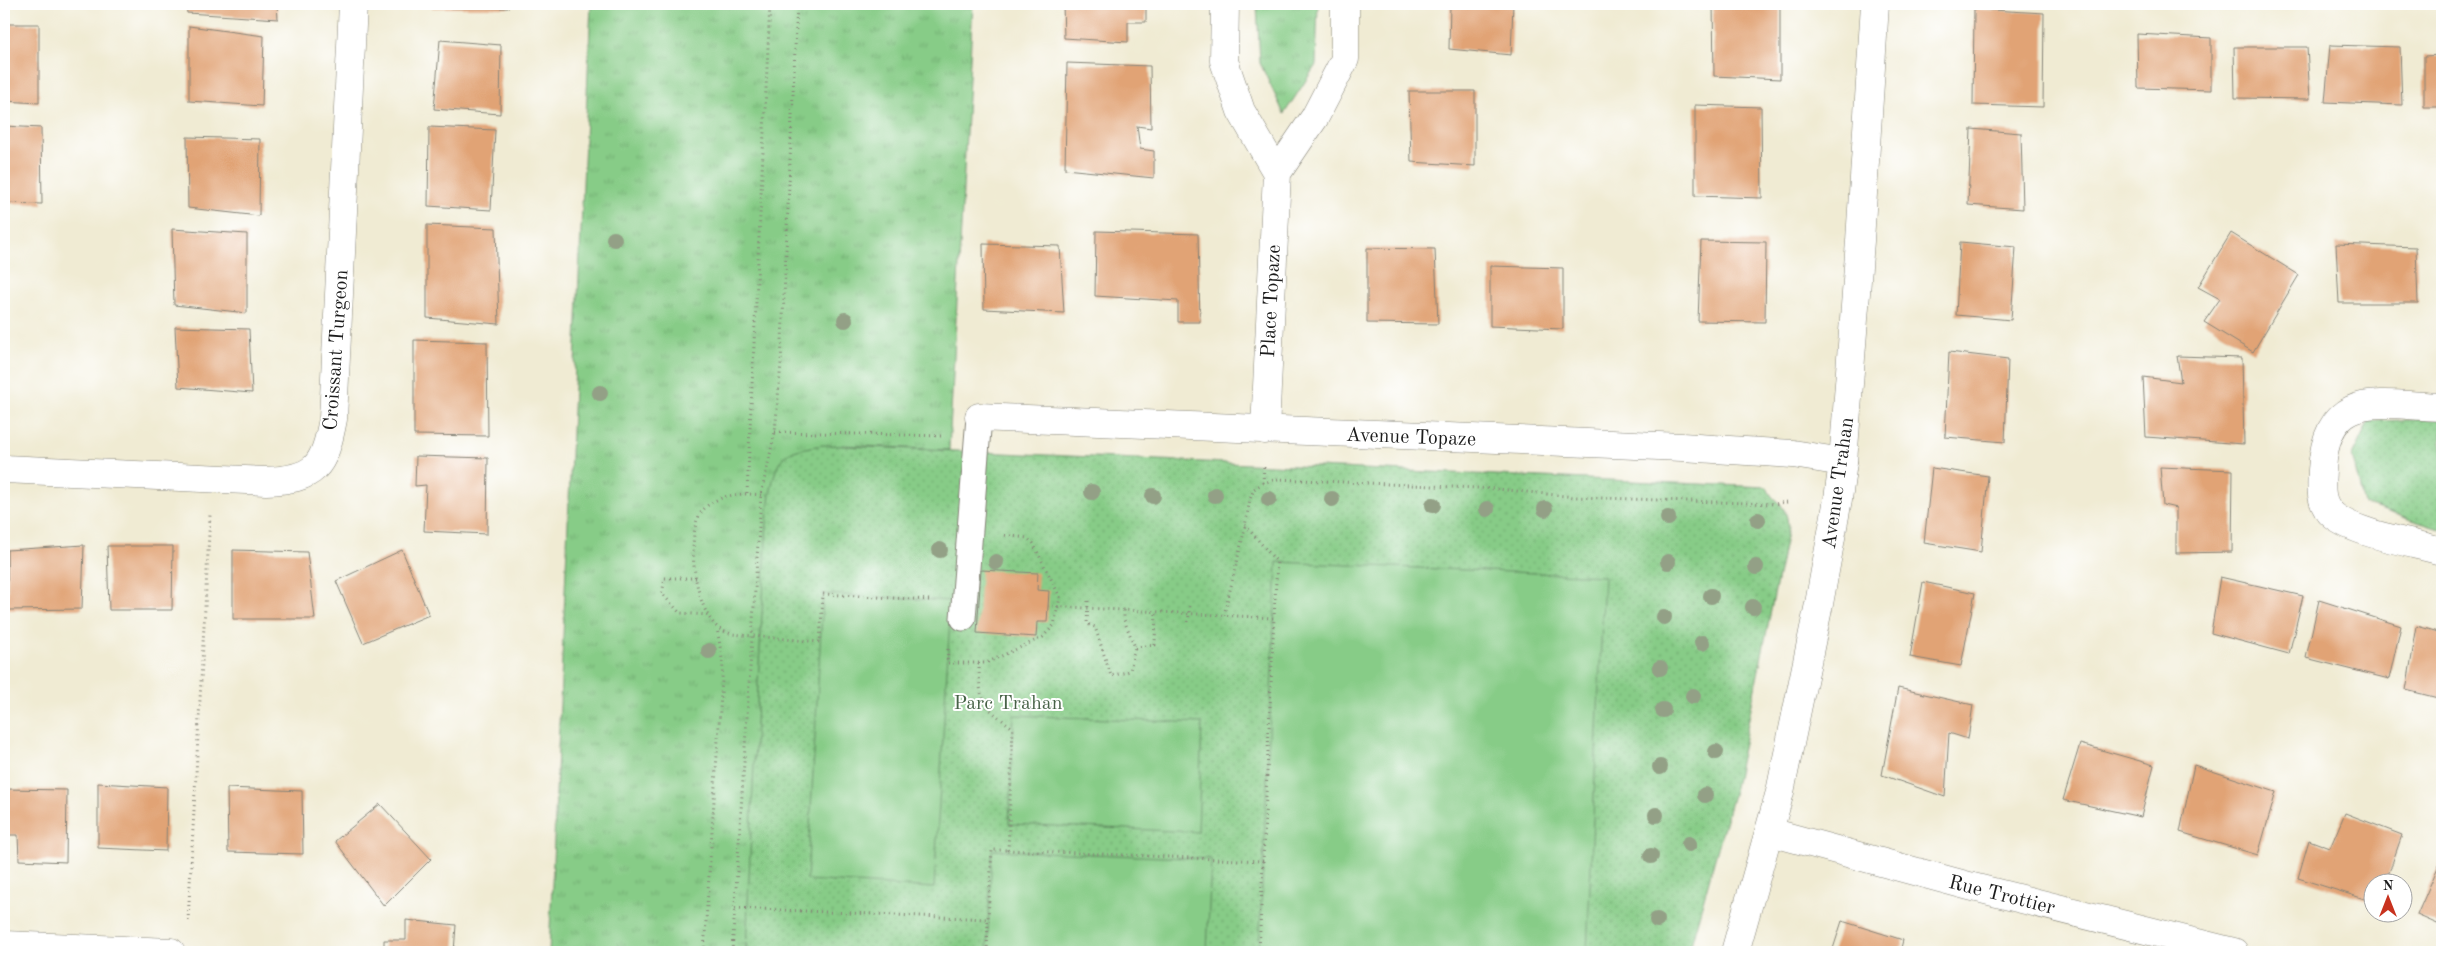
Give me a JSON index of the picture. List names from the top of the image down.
{
  "streets": {
    "street": [
      "Place Topaze",
      "Croissant Turgeon",
      "Avenue Topaze",
      "Avenue Trahan",
      "Rue Trottier"
    ]
  },
  "crossings": [
    ["Place Topaze", "Avenue Topaze"],
    ["Avenue Topaze", "Avenue Trahan"],
    ["Avenue Trahan", "Rue Trottier"]
  ],
  "parks": ["Parc Trahan"],
  "north": "top"
}
